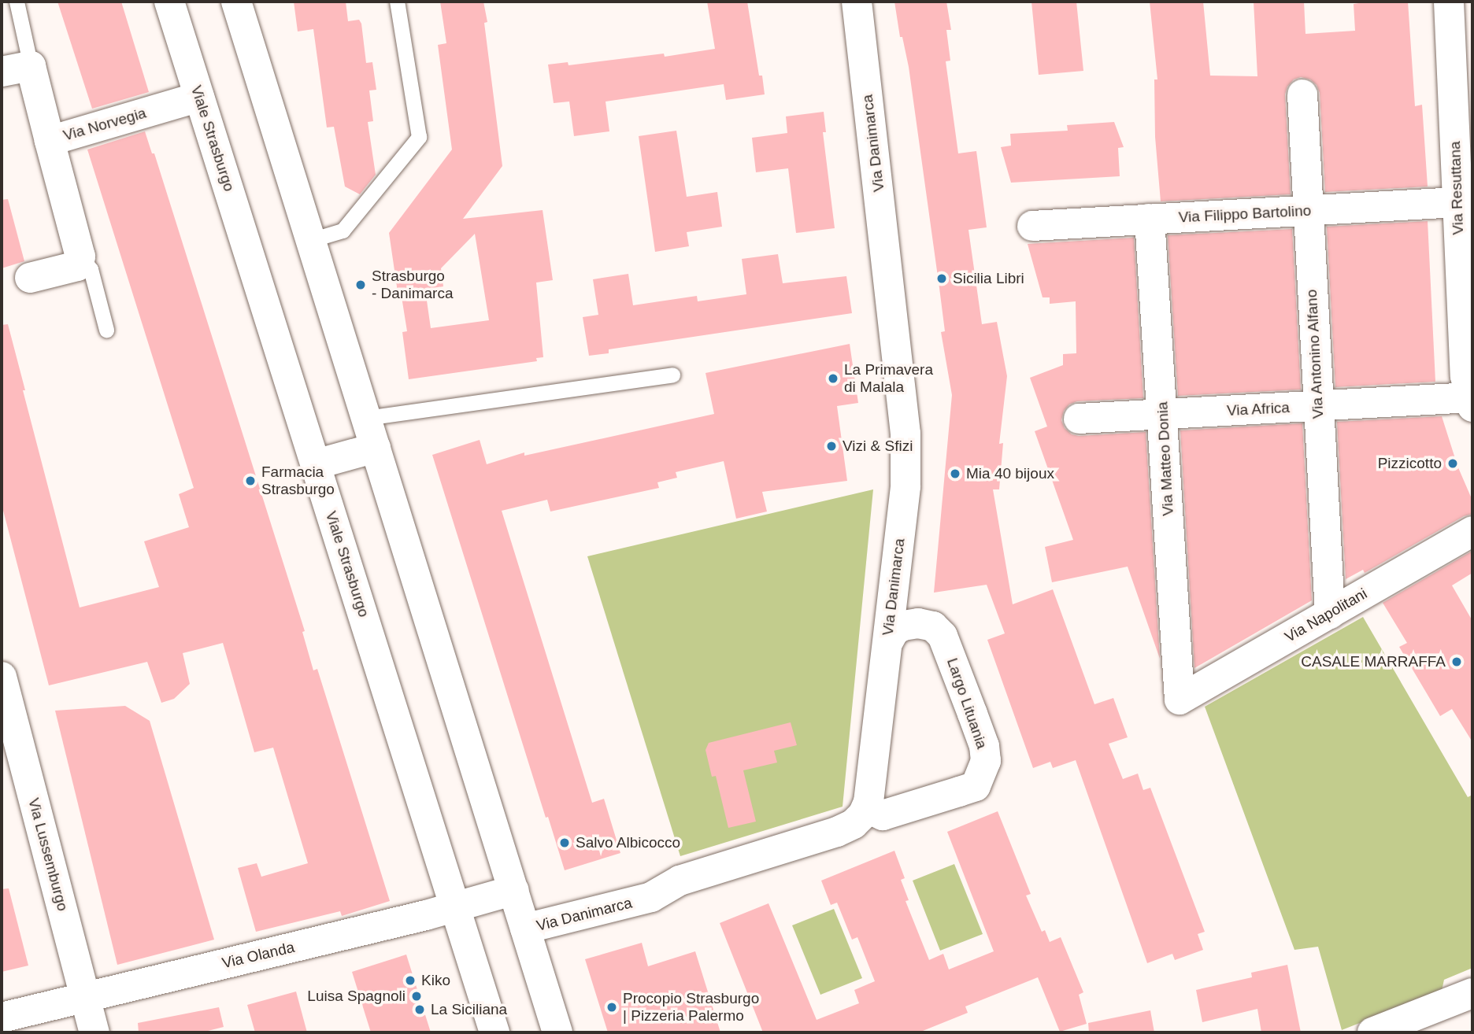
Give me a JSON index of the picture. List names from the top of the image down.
{
  "streets": {
    "street": [
      "Via Norvegia",
      "Viale Strasburgo",
      "Via Danimarca",
      "Via Resuttana",
      "Via Filippo Bartolino",
      "Via Antonino Alfano",
      "Via Africa",
      "Via Matteo Donia",
      "Via Napolitani",
      "Largo Lituania",
      "Via Lussemburgo",
      "Via Olanda"
    ]
  },
  "crossings": [
    ["Via Norvegia", "Viale Strasburgo"],
    ["Viale Strasburgo", "Via Olanda"],
    ["Via Danimarca", "Largo Lituania"],
    ["Via Resuttana", "Via Filippo Bartolino"],
    ["Via Resuttana", "Via Africa"],
    ["Via Filippo Bartolino", "Via Antonino Alfano"],
    ["Via Filippo Bartolino", "Via Matteo Donia"],
    ["Via Antonino Alfano", "Via Africa"],
    ["Via Antonino Alfano", "Via Napolitani"],
    ["Via Africa", "Via Matteo Donia"],
    ["Via Matteo Donia", "Via Napolitani"],
    ["Via Lussemburgo", "Via Olanda"]
  ],
  "places": [
    "Sicilia Libri",
    "Strasburgo - Danimarca",
    "La Primavera di Malala",
    "Vizi & Sfizi",
    "Pizzicotto",
    "Mia 40 bijoux",
    "Farmacia Strasburgo",
    "CASALE MARRAFFA",
    "Salvo Albicocco",
    "Kiko",
    "Luisa Spagnoli",
    "Procopio Strasburgo | Pizzeria Palermo",
    "La Siciliana"
  ]
}
